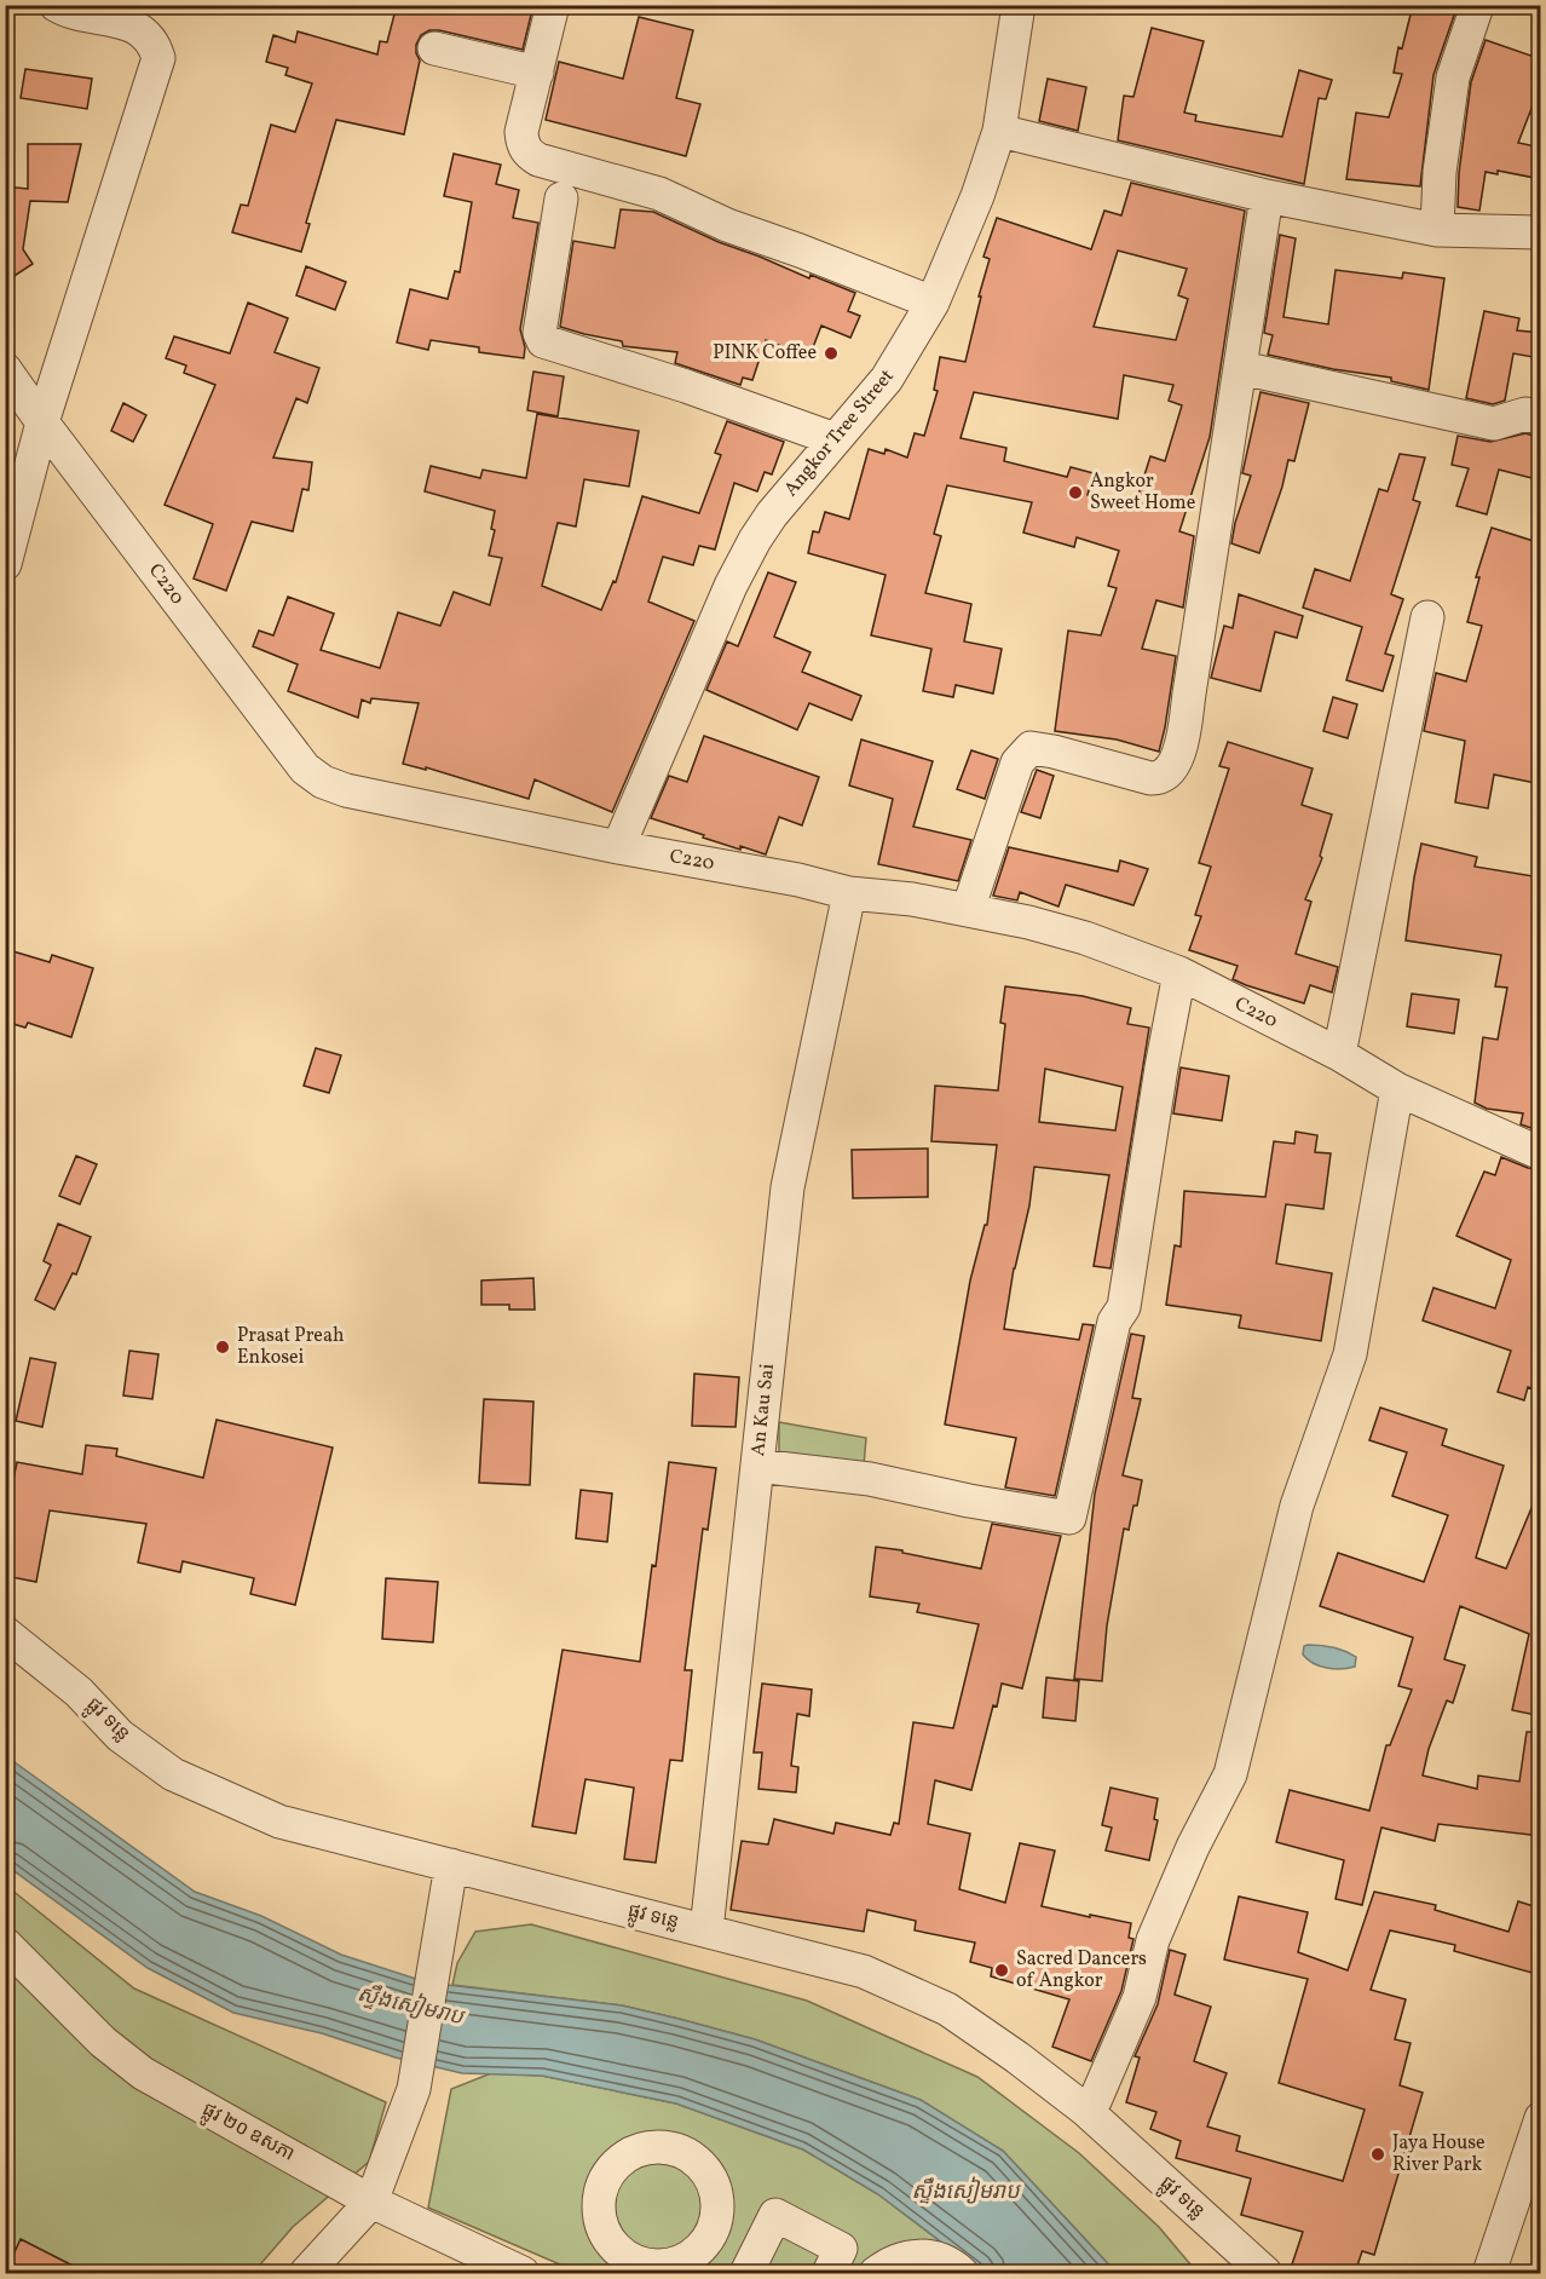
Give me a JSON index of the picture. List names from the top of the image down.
{
  "streets": {
    "street": [
      "Angkor Tree Street",
      "C220",
      "An Kau Sai",
      "ផ្លូវ ទន្លេ",
      "ផ្លូវ ២០ ឧសភា"
    ]
  },
  "crossings": [
    ["Angkor Tree Street", "C220"],
    ["C220", "An Kau Sai"],
    ["An Kau Sai", "ផ្លូវ ទន្លេ"]
  ],
  "water": ["ស្ទឹងសៀមរាប"],
  "places": [
    "PINK Coffee",
    "Angkor Sweet Home",
    "Prasat Preah Enkosei",
    "Sacred Dancers of Angkor",
    "Jaya House River Park"
  ]
}
